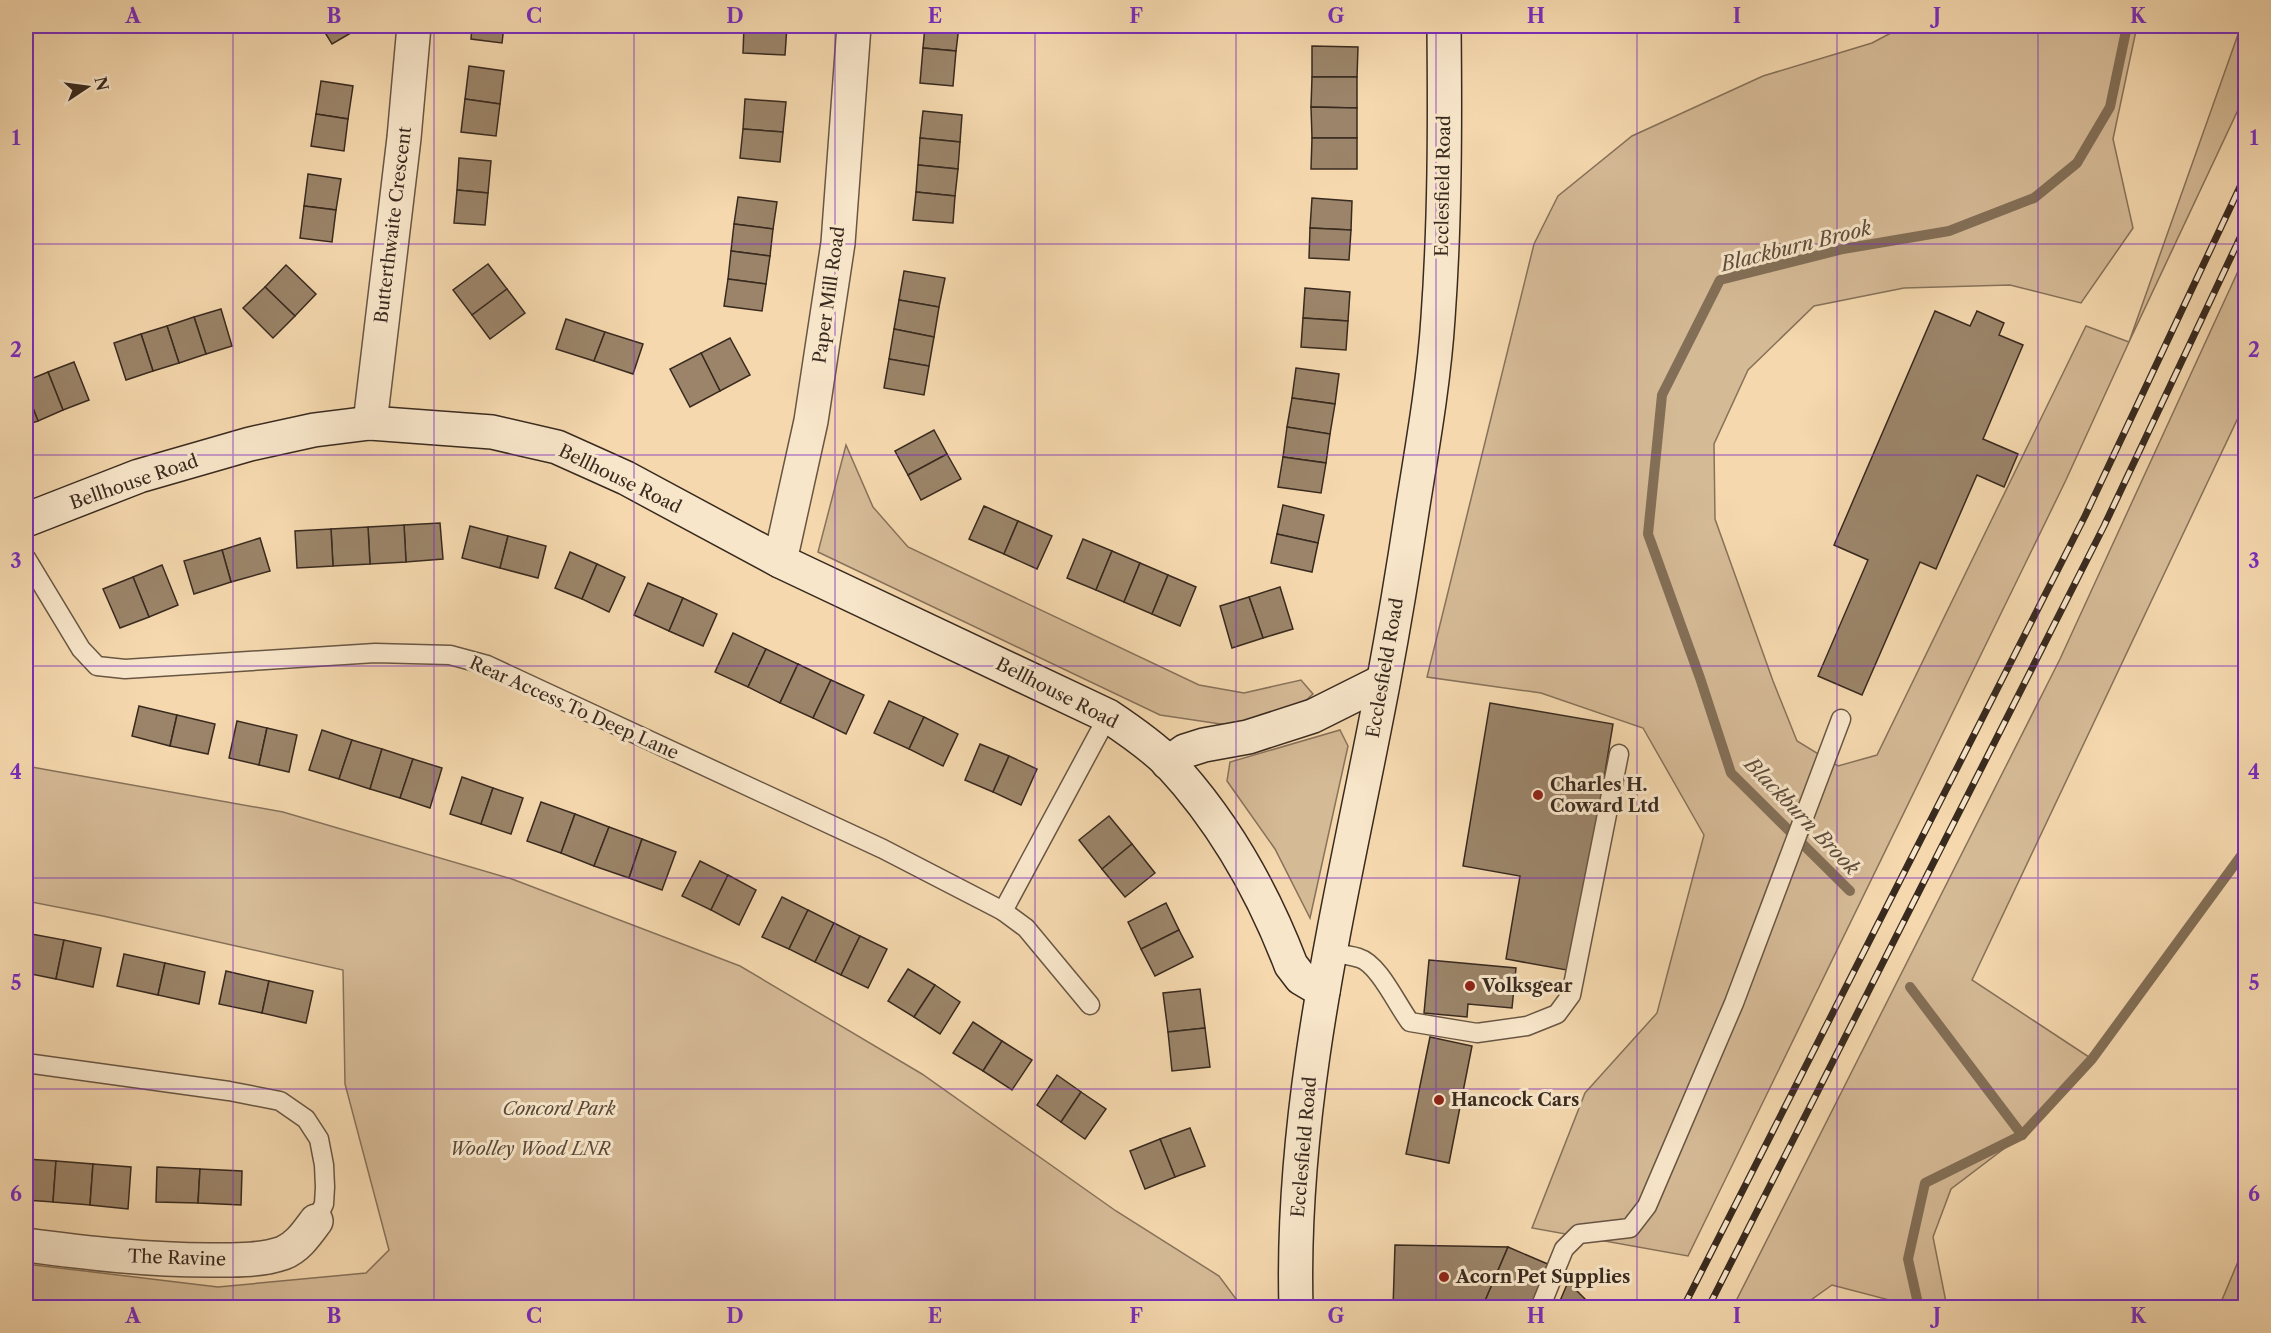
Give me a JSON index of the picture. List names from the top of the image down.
{
  "streets": {
    "main road": [
      "Ecclesfield Road",
      "Butterthwaite Crescent",
      "Paper Mill Road",
      "Bellhouse Road",
      "The Ravine"
    ],
    "lane": ["Rear Access To Deep Lane"]
  },
  "crossings": [
    ["Ecclesfield Road", "Bellhouse Road"],
    ["Butterthwaite Crescent", "Bellhouse Road"],
    ["Paper Mill Road", "Bellhouse Road"]
  ],
  "water": ["Blackburn Brook"],
  "parks": ["Concord Park", "Woolley Wood LNR"],
  "places": [
    "Charles H. Coward Ltd",
    "Volksgear",
    "Hancock Cars",
    "Acorn Pet Supplies"
  ],
  "north": "right",
  "grid": {
    "columns": [
      "A",
      "B",
      "C",
      "D",
      "E",
      "F",
      "G",
      "H",
      "I",
      "J",
      "K"
    ],
    "rows": [
      "1",
      "2",
      "3",
      "4",
      "5",
      "6"
    ]
  }
}
